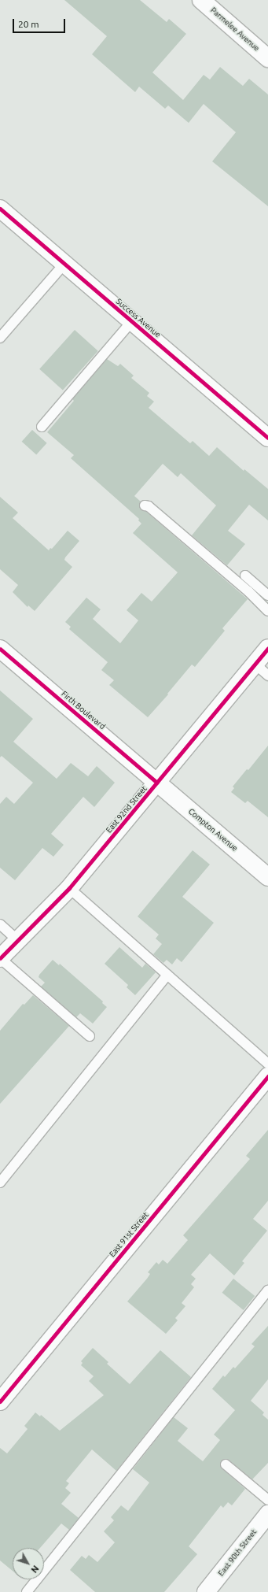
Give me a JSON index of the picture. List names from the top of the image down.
{
  "streets": {
    "street": [
      "Parmelee Avenue",
      "Success Avenue",
      "Firth Boulevard",
      "East 92nd Street",
      "Compton Avenue",
      "East 91st Street",
      "East 90th Street"
    ]
  },
  "crossings": [
    ["Firth Boulevard", "East 92nd Street"],
    ["Firth Boulevard", "Compton Avenue"],
    ["East 92nd Street", "Compton Avenue"]
  ],
  "scale_bar": "20 m",
  "north": "bottom right"
}
